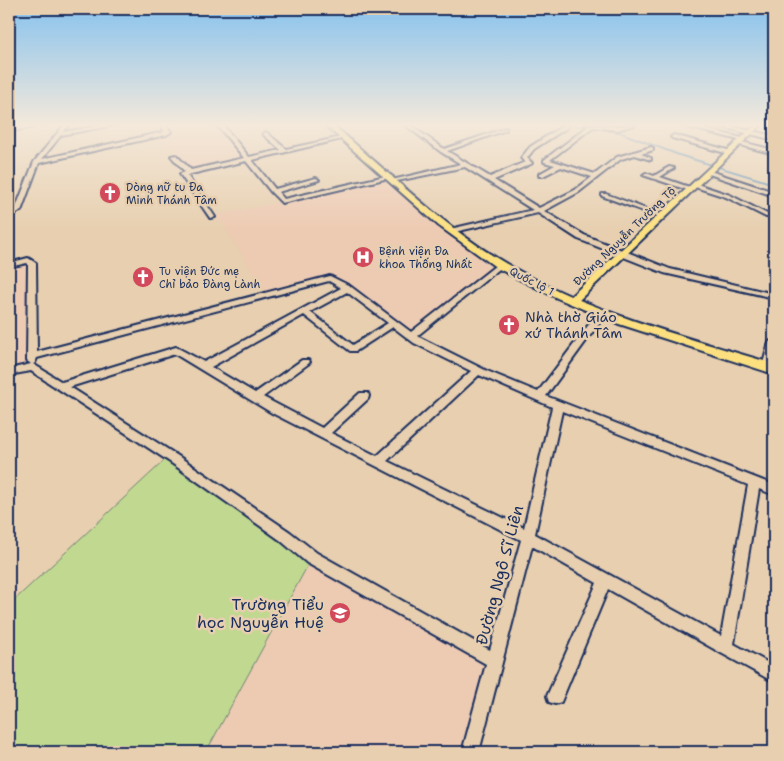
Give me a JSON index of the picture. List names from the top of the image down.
{
  "streets": {
    "highway": ["Quốc lộ 1"],
    "main road": ["Đường Nguyễn Trường Tộ"],
    "street": ["Đường Ngô Sĩ Liên"]
  },
  "crossings": [
    ["Đường Nguyễn Trường Tộ", "Quốc lộ 1"]
  ],
  "places": {
    "church": ["Dòng nữ tu Đa Minh Thánh Tâm", "Tu viện Đức mẹ Chỉ bảo Đàng Lành", "Nhà thờ Giáo xứ Thánh Tâm"],
    "hospital": ["Bệnh viện Đa khoa Thống Nhất"],
    "school or university": ["Trường Tiểu học Nguyễn Huệ"]
  }
}
